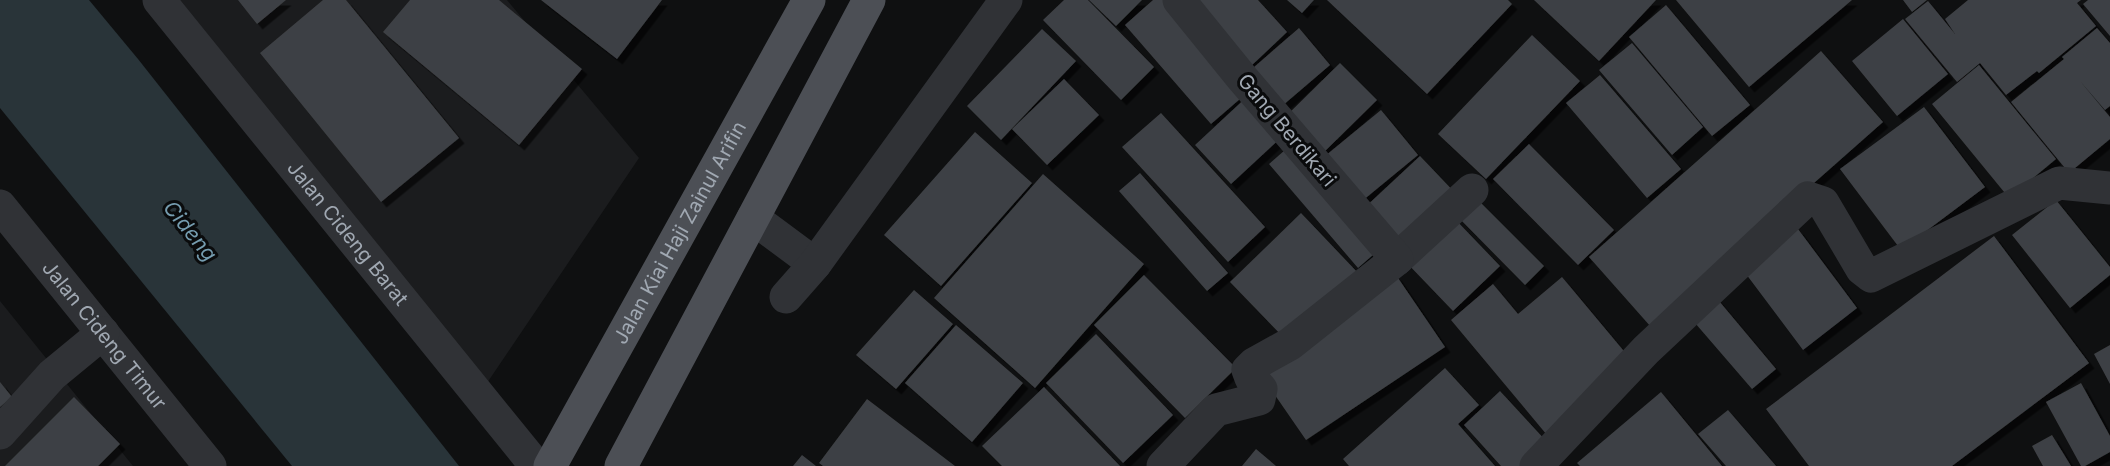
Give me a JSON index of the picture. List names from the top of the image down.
{
  "streets": {
    "main road": ["Jalan Kiai Haji Zainul Arifin"],
    "street": ["Gang Berdikari", "Jalan Cideng Barat", "Jalan Cideng Timur"]
  },
  "water": ["Cideng"]
}
